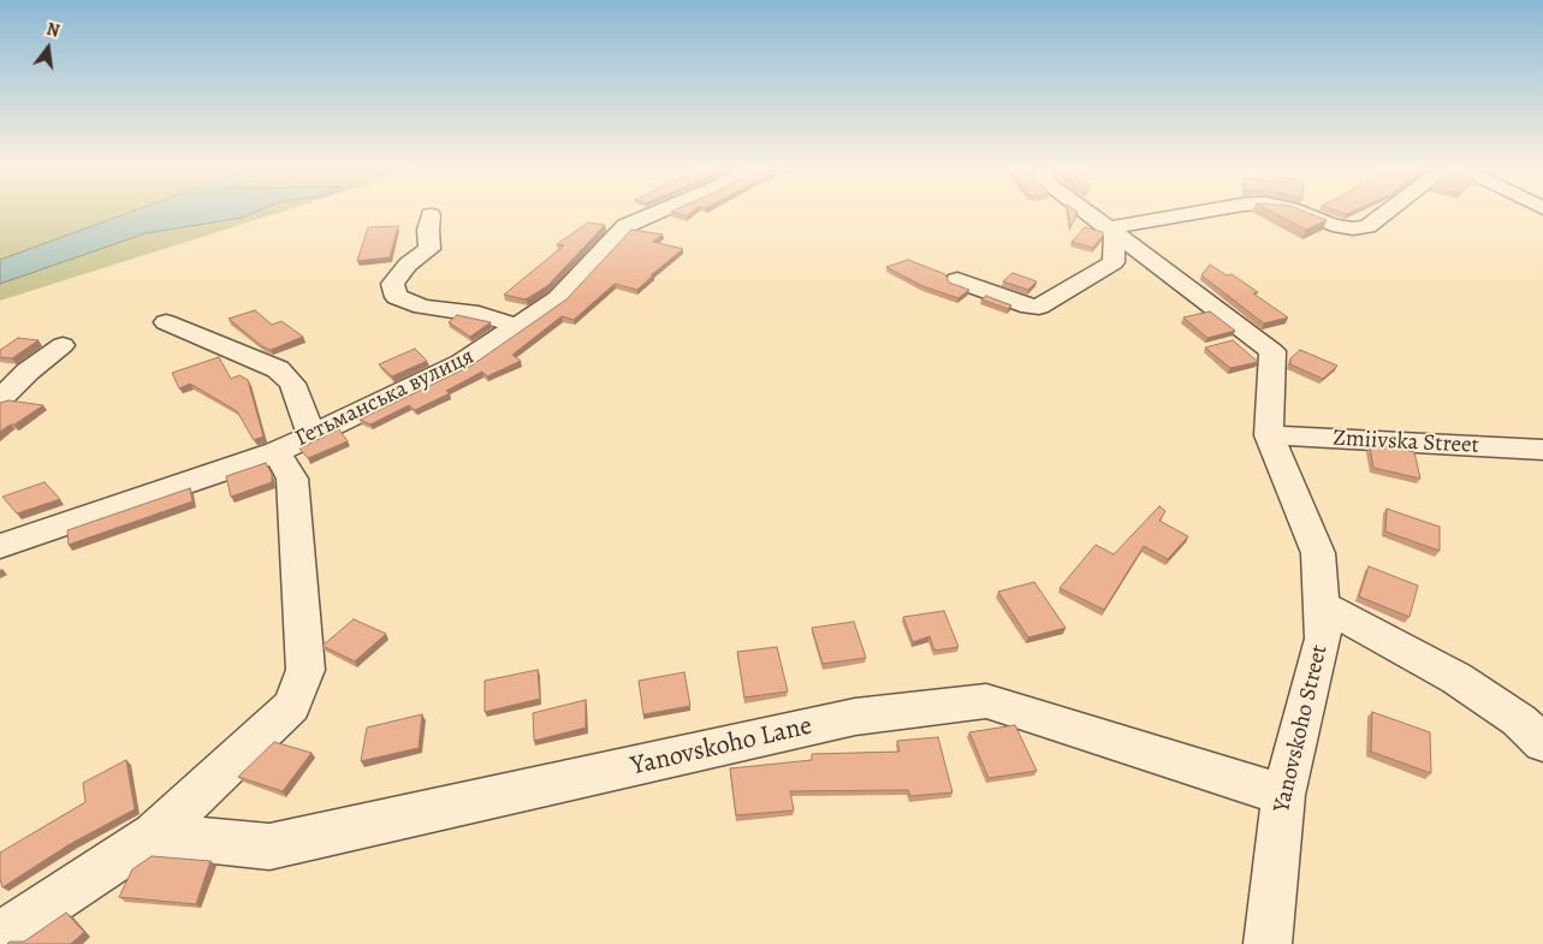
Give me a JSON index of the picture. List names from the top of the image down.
{
  "streets": {
    "street": [
      "Гетьманська вулиця",
      "Zmiivska Street",
      "Yanovskoho Street",
      "Yanovskoho Lane"
    ]
  },
  "crossings": [
    ["Гетьманська вулиця", "Yanovskoho Lane"],
    ["Zmiivska Street", "Yanovskoho Street"],
    ["Yanovskoho Street", "Yanovskoho Lane"]
  ],
  "north": "top"
}
